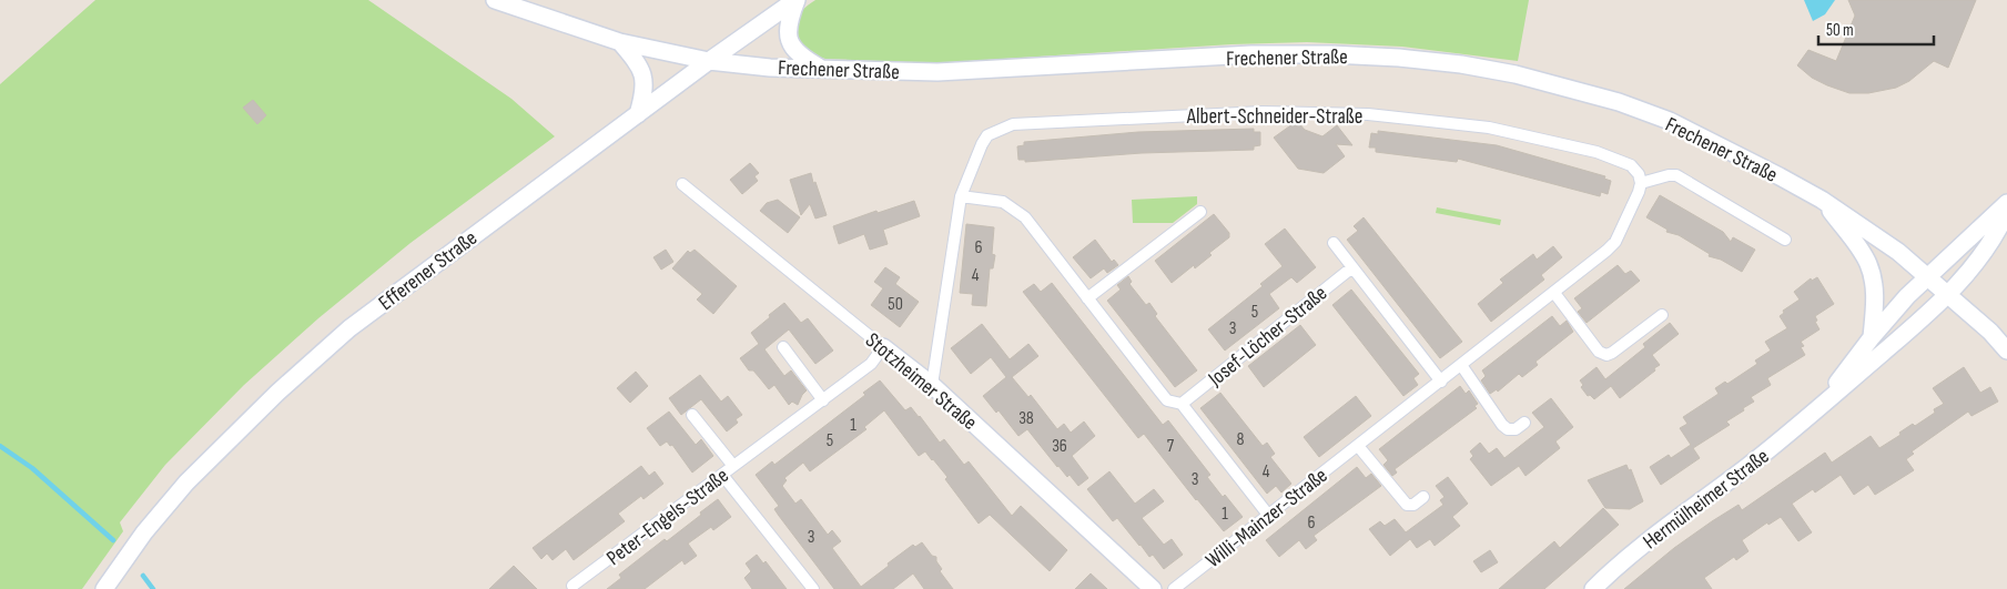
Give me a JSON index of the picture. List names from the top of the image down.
{
  "streets": {
    "street": [
      "Frechener Straße",
      "Albert-Schneider-Straße",
      "Efferener Straße",
      "Josef-Löcher-Straße",
      "Stotzheimer Straße",
      "Hermülheimer Straße",
      "Peter-Engels-Straße",
      "Willi-Mainzer-Straße"
    ]
  },
  "crossings": [
    ["Frechener Straße", "Efferener Straße"],
    ["Frechener Straße", "Hermülheimer Straße"],
    ["Albert-Schneider-Straße", "Stotzheimer Straße"],
    ["Albert-Schneider-Straße", "Willi-Mainzer-Straße"],
    ["Stotzheimer Straße", "Peter-Engels-Straße"]
  ],
  "house_numbers": [
    "6",
    "4",
    "50",
    "5",
    "3",
    "38",
    "1",
    "8",
    "5",
    "36",
    "7",
    "4",
    "3",
    "1",
    "6",
    "3"
  ],
  "scale_bar": "50 m"
}
